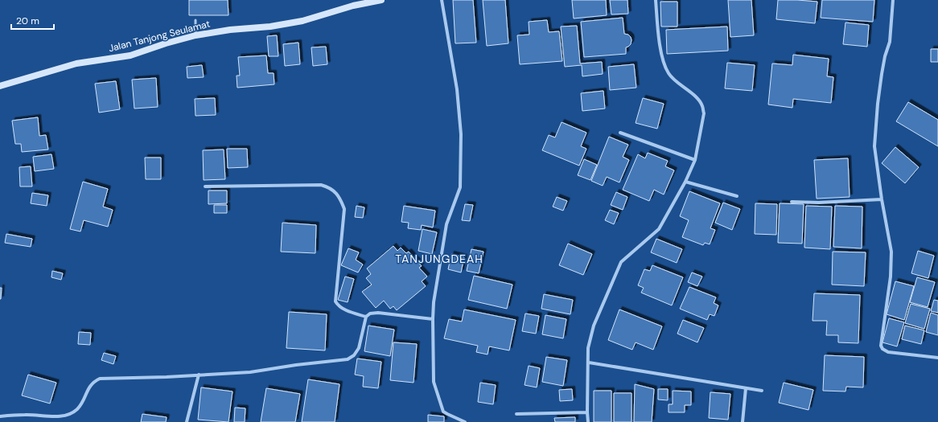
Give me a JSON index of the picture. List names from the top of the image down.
{
  "streets": {
    "street": ["Jalan Tanjong Seulamat"]
  },
  "districts": ["TANJUNGDEAH"],
  "scale_bar": "20 m"
}
